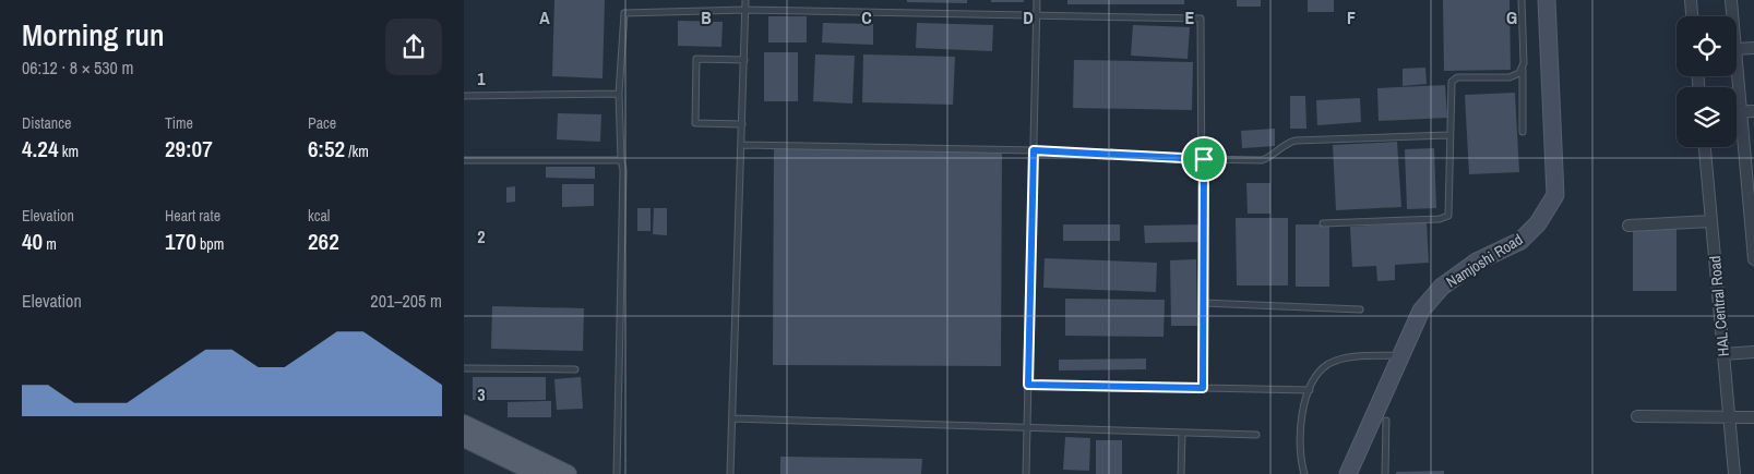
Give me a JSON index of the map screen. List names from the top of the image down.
{
  "streets": {
    "main road": ["Namjoshi Road"],
    "street": ["HAL Central Road"]
  },
  "page": {
    "heading": ["Morning run", "06:12 · 8 × 530 m"],
    "stats": [
      ["Distance", "4.24 km"],
      ["Time", "29:07"],
      ["Pace", "6:52 /km"],
      ["Elevation", "40 m"],
      ["Heart rate", "170 bpm"],
      ["kcal", "262"]
    ],
    "chart": ["Elevation", "201–205 m"]
  },
  "grid": {
    "columns": [
      "A",
      "B",
      "C",
      "D",
      "E",
      "F",
      "G"
    ],
    "rows": ["1", "2", "3"]
  }
}
